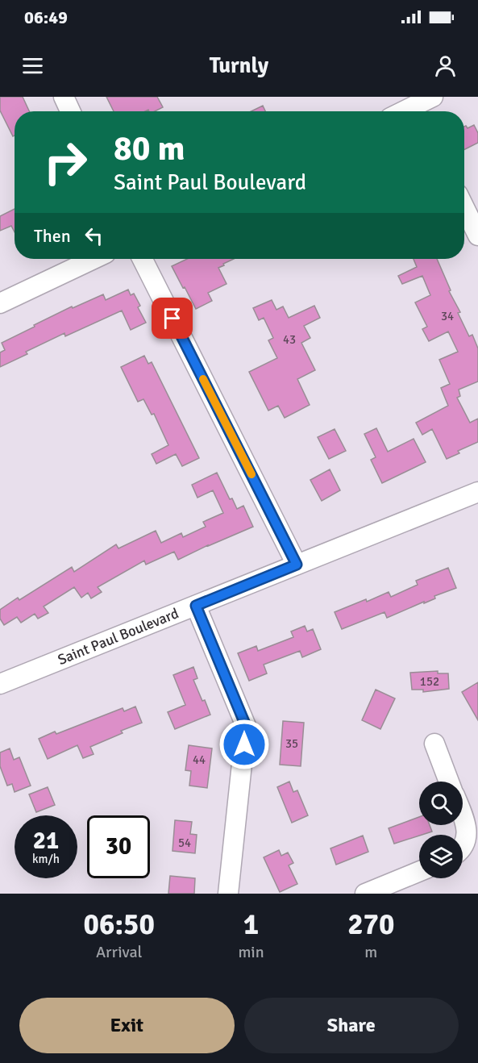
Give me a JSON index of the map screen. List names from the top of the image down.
{
  "streets": {
    "street": ["Saint Paul Boulevard"]
  },
  "house_numbers": [
    "34",
    "43",
    "152",
    "35",
    "44",
    "54"
  ],
  "page": {
    "status": "06:49",
    "header": "Turnly",
    "turn": ["80 m", "Saint Paul Boulevard"],
    "then": "Then",
    "speed": "21 km/h",
    "limit": "30",
    "eta": [
      "06:50",
      "Arrival",
      "1",
      "min",
      "270",
      "m"
    ],
    "buttons": ["Exit", "Share"]
  }
}
